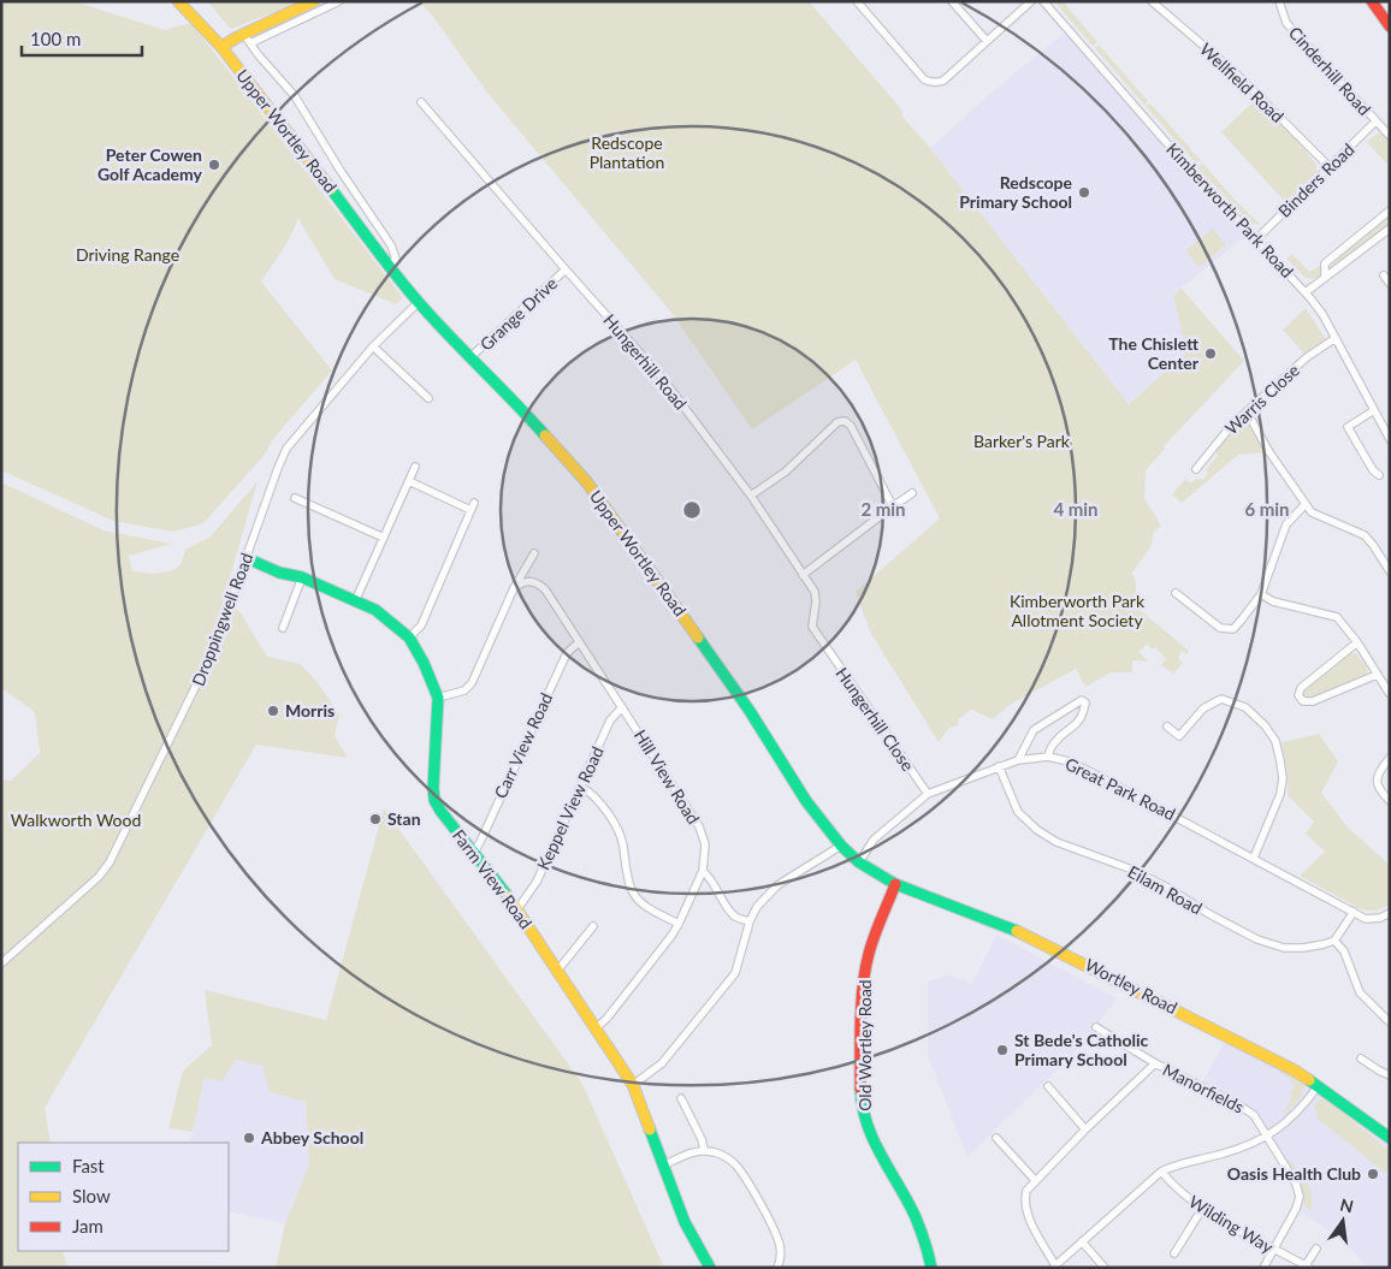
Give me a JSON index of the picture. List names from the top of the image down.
{
  "streets": {
    "main road": [
      "Upper Wortley Road",
      "Farm View Road",
      "Wortley Road",
      "Old Wortley Road"
    ],
    "street": [
      "Cinderhill Road",
      "Wellfield Road",
      "Binders Road",
      "Kimberworth Park Road",
      "Grange Drive",
      "Hungerhill Road",
      "Warris Close",
      "Droppingwell Road",
      "Hungerhill Close",
      "Carr View Road",
      "Hill View Road",
      "Great Park Road",
      "Keppel View Road",
      "Eilam Road",
      "Manorfields",
      "Wilding Way"
    ]
  },
  "crossings": [
    ["Cinderhill Road", "Binders Road"],
    ["Wellfield Road", "Binders Road"],
    ["Upper Wortley Road", "Grange Drive"],
    ["Upper Wortley Road", "Droppingwell Road"],
    ["Upper Wortley Road", "Great Park Road"],
    ["Upper Wortley Road", "Wortley Road"],
    ["Binders Road", "Kimberworth Park Road"],
    ["Kimberworth Park Road", "Warris Close"],
    ["Grange Drive", "Hungerhill Road"],
    ["Hungerhill Road", "Hungerhill Close"],
    ["Droppingwell Road", "Farm View Road"],
    ["Hungerhill Close", "Great Park Road"],
    ["Carr View Road", "Hill View Road"],
    ["Carr View Road", "Farm View Road"],
    ["Hill View Road", "Keppel View Road"],
    ["Hill View Road", "Farm View Road"],
    ["Great Park Road", "Eilam Road"],
    ["Great Park Road", "Wortley Road"],
    ["Keppel View Road", "Farm View Road"],
    ["Wortley Road", "Old Wortley Road"],
    ["Manorfields", "Wilding Way"]
  ],
  "parks": [
    "Redscope Plantation",
    "Driving Range",
    "Barker's Park",
    "Kimberworth Park Allotment Society",
    "Walkworth Wood"
  ],
  "places": [
    "Peter Cowen Golf Academy",
    "Redscope Primary School",
    "The Chislett Center",
    "Morris",
    "Stan",
    "St Bede's Catholic Primary School",
    "Abbey School",
    "Oasis Health Club"
  ],
  "legend": ["Fast", "Slow", "Jam"],
  "scale_bar": "100 m",
  "north": "top",
  "rings": ["2 min", "4 min", "6 min"]
}
